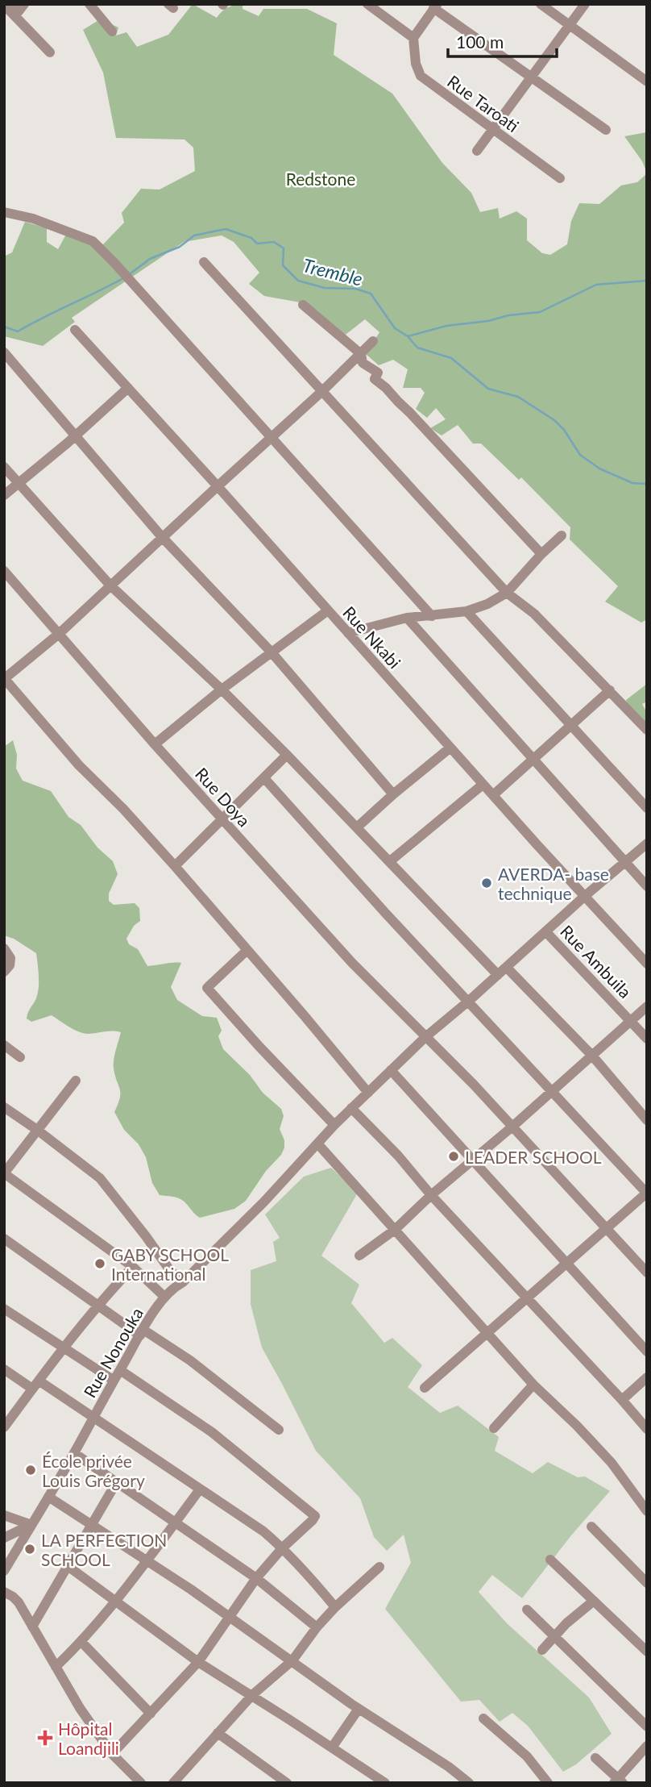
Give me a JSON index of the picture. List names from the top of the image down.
{
  "streets": {
    "street": [
      "Rue Taroati",
      "Rue Nkabi",
      "Rue Doya",
      "Rue Ambuila",
      "Rue Nonouka"
    ]
  },
  "crossings": [
    ["Rue Nkabi", "Rue Nonouka"],
    ["Rue Doya", "Rue Nonouka"],
    ["Rue Ambuila", "Rue Nonouka"]
  ],
  "water": ["Tremble"],
  "parks": ["Redstone"],
  "places": {
    "other": [
      "AVERDA- base technique",
      "LEADER SCHOOL",
      "GABY SCHOOL International",
      "École privée Louis Grégory",
      "LA PERFECTION SCHOOL"
    ],
    "health": ["Hôpital Loandjili"]
  },
  "scale_bar": "100 m"
}
